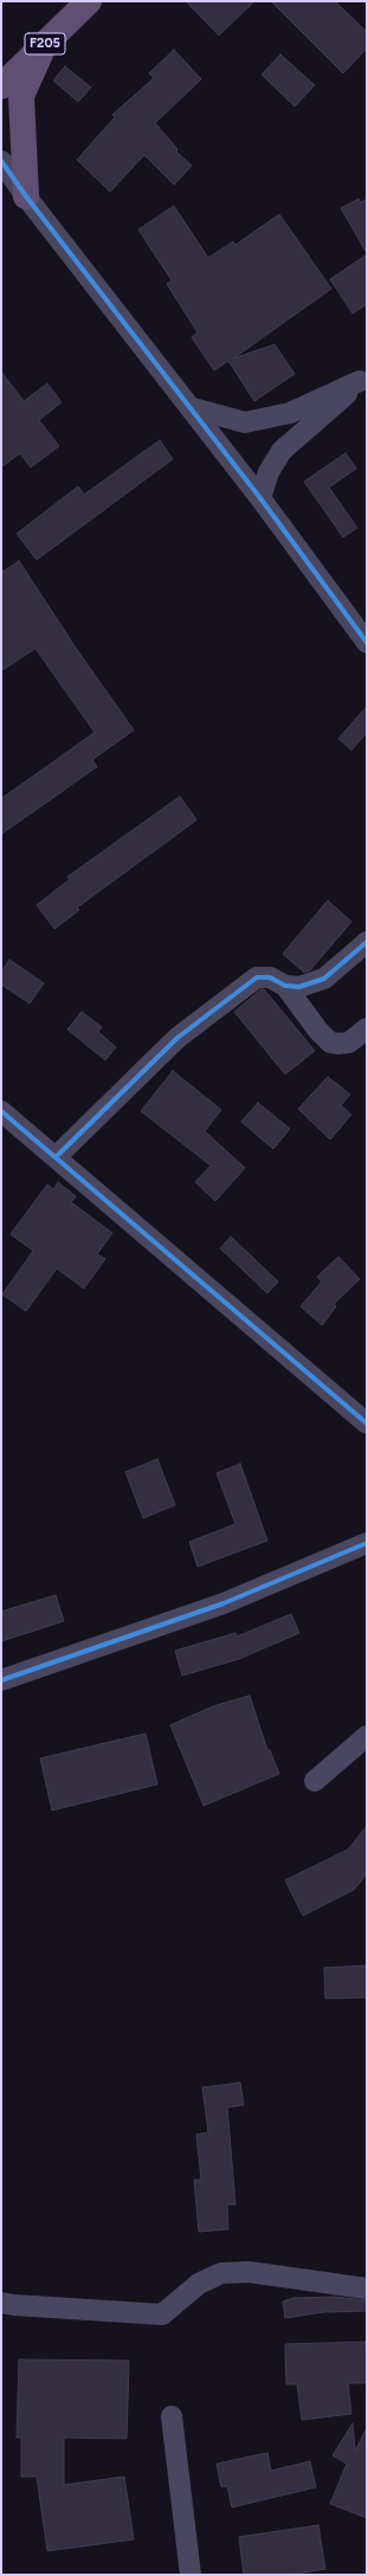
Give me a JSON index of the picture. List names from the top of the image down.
{
  "streets": {
    "main road": ["F205"]
  }
}
